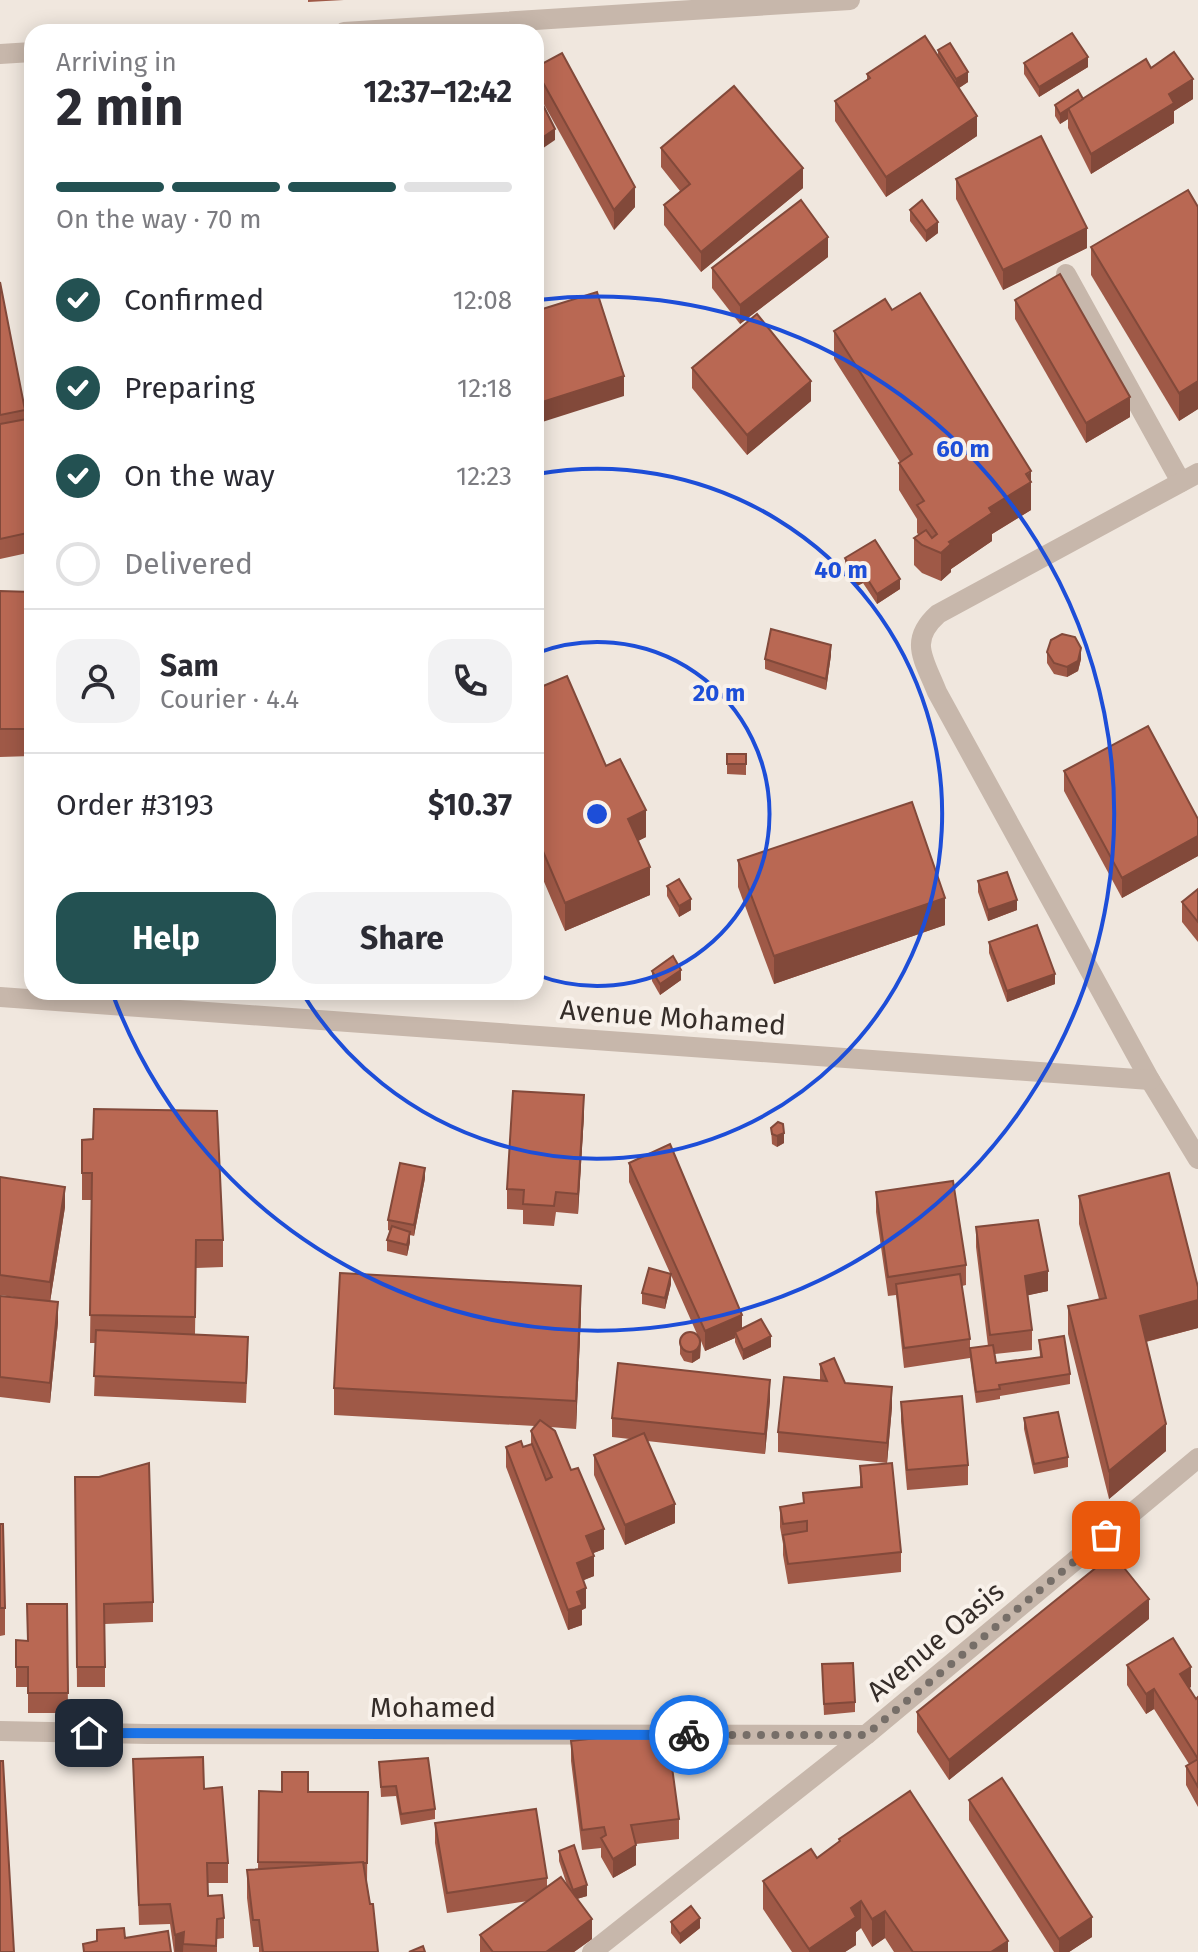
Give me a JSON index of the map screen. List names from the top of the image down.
{
  "streets": {
    "street": ["Avenue Mohamed", "Avenue Oasis", "Mohamed"]
  },
  "crossings": [
    ["Avenue Oasis", "Mohamed"]
  ],
  "page": {
    "heading": ["2 min", "Arriving in", "12:37–12:42"],
    "panel": [
      "Sam",
      "Courier · 4.4",
      "Order #3193",
      "$10.37"
    ],
    "bar": "On the way · 70 m",
    "list": [
      ["Confirmed", "12:08"],
      ["Preparing", "12:18"],
      ["On the way", "12:23"],
      "Delivered"
    ],
    "buttons": ["Help", "Share"]
  },
  "rings": ["60 m", "40 m", "20 m"]
}
